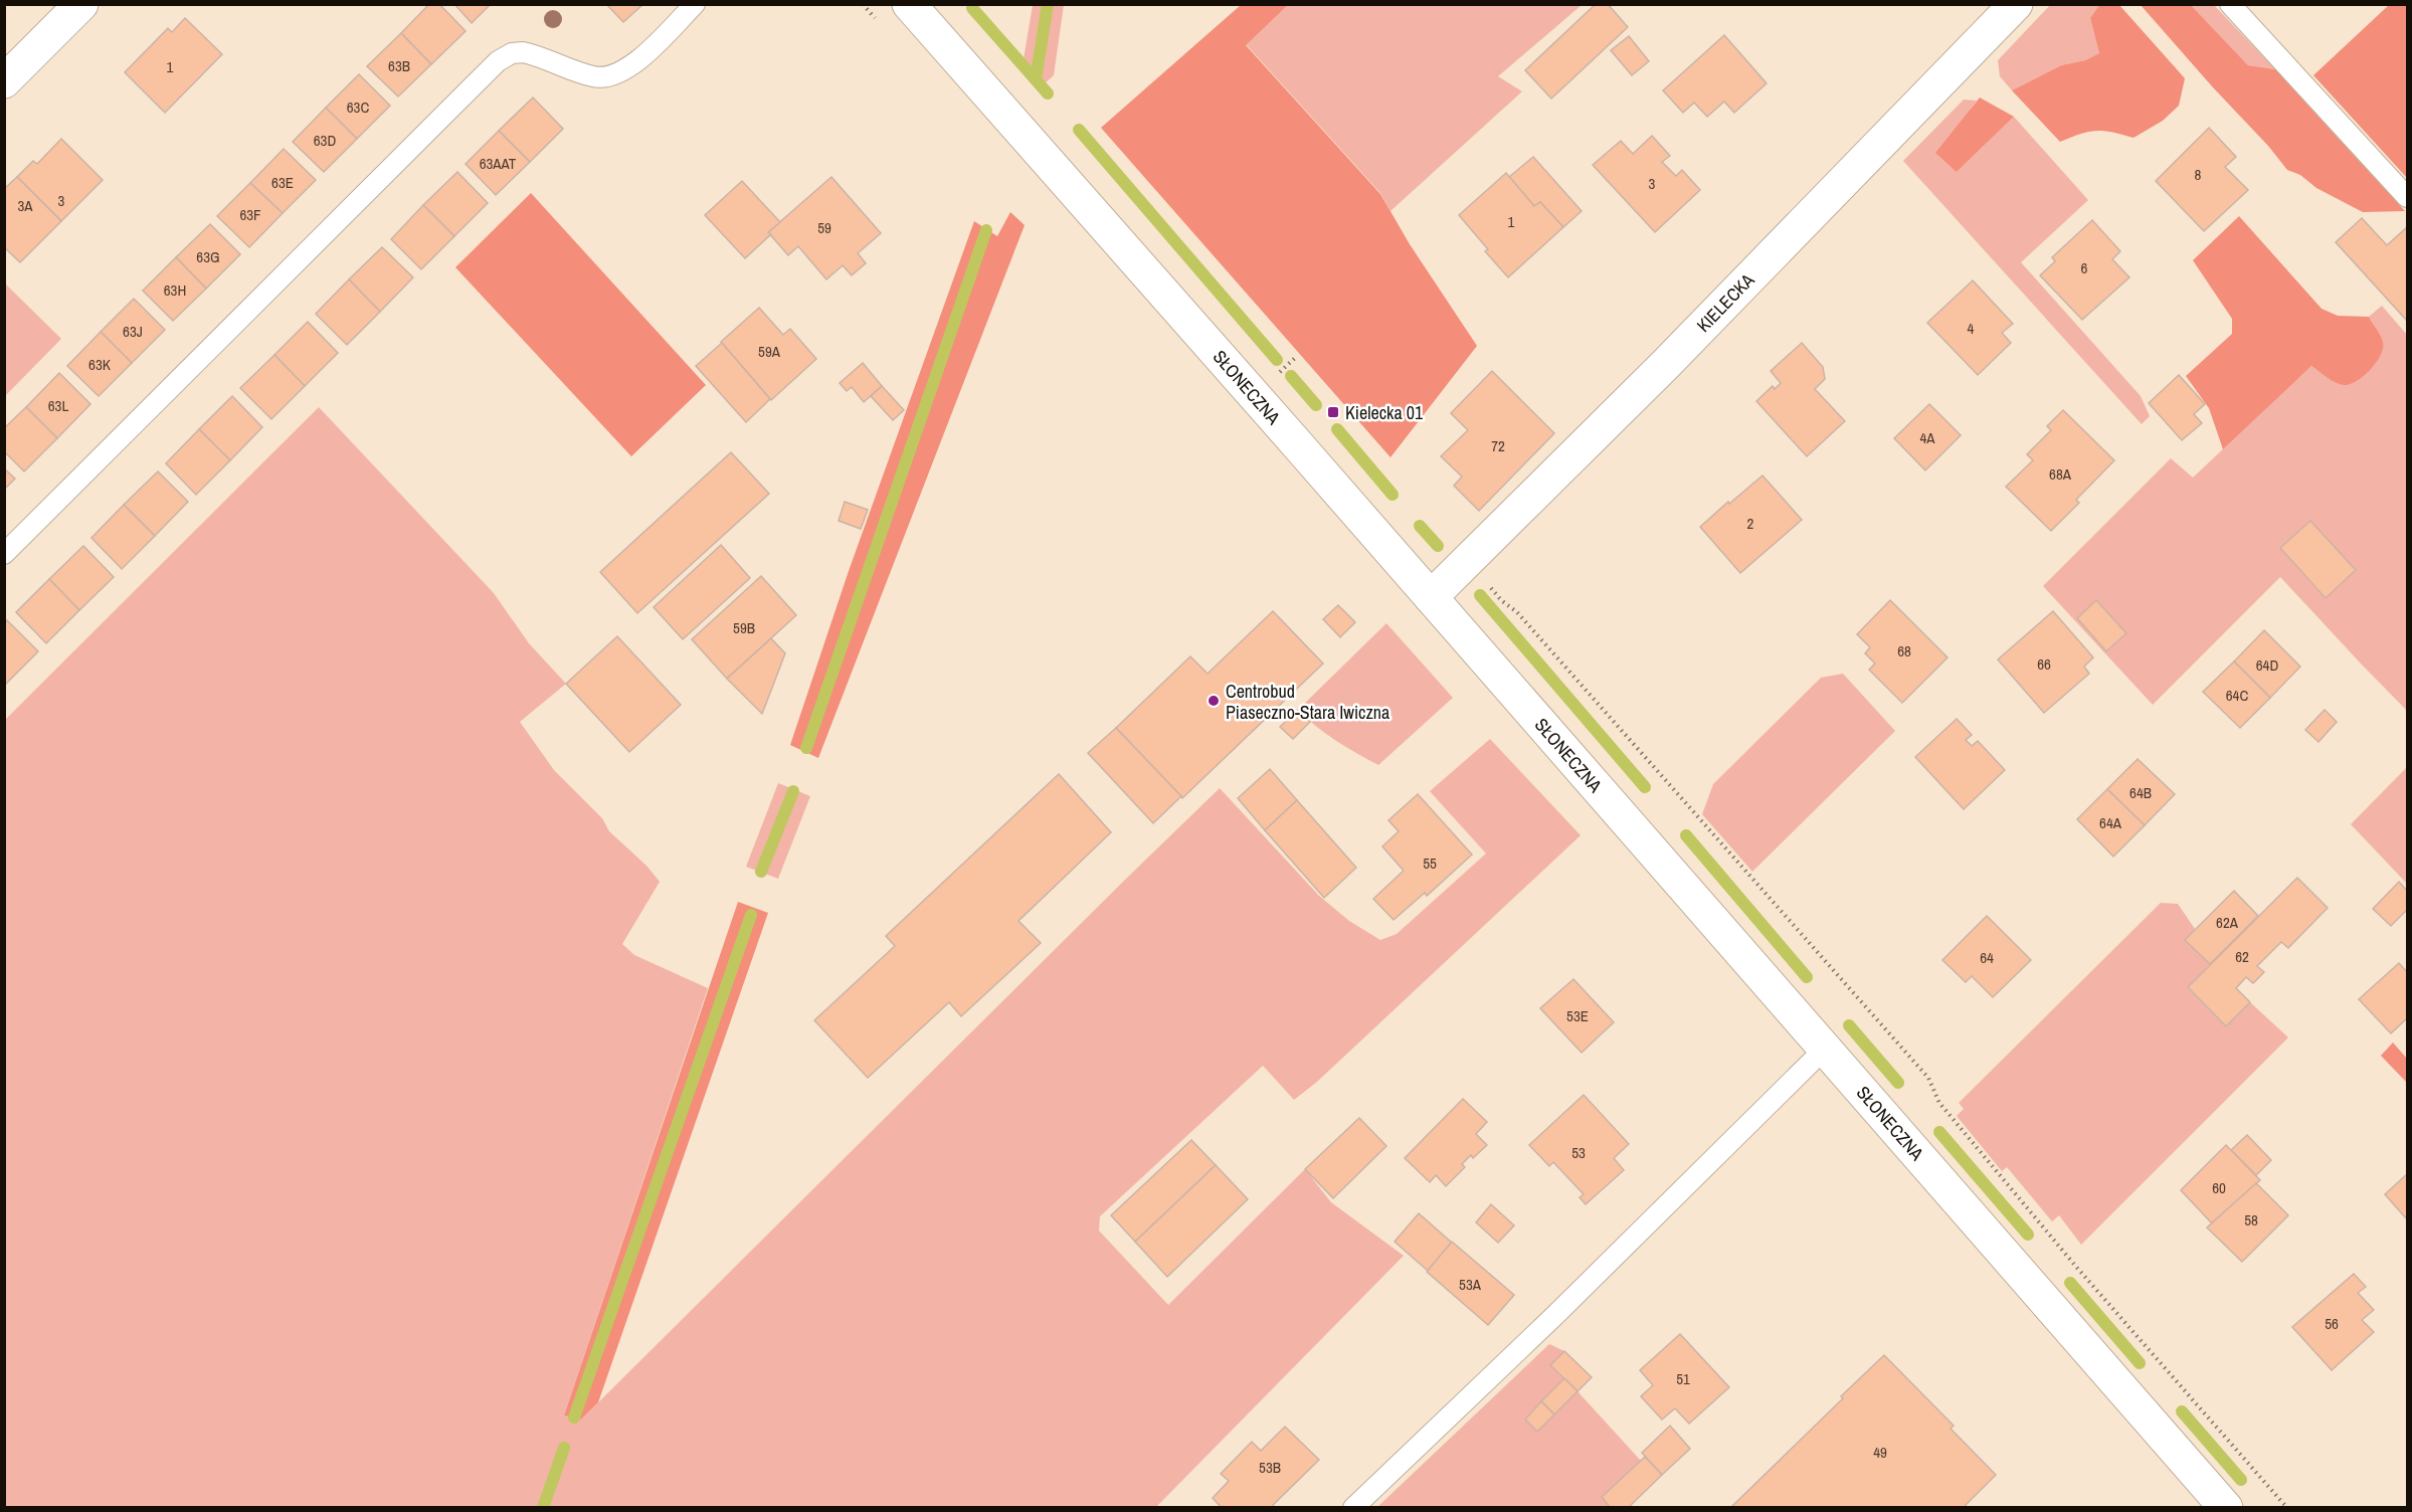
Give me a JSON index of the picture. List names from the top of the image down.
{
  "streets": {
    "main road": ["KIELECKA", "SŁONECZNA"]
  },
  "crossings": [
    ["KIELECKA", "SŁONECZNA"]
  ],
  "places": {
    "transit": ["Kielecka 01"],
    "other": ["Centrobud Piaseczno-Stara Iwiczna"]
  },
  "house_numbers": [
    "63B",
    "1",
    "63C",
    "63D",
    "63AAT",
    "8",
    "63E",
    "3",
    "3",
    "3A",
    "63F",
    "1",
    "59",
    "63G",
    "6",
    "63H",
    "4",
    "63J",
    "59A",
    "63K",
    "63L",
    "4A",
    "72",
    "68A",
    "2",
    "59B",
    "68",
    "66",
    "64D",
    "64C",
    "64B",
    "64A",
    "55",
    "62A",
    "62",
    "64",
    "53E",
    "53",
    "60",
    "58",
    "53A",
    "56",
    "51",
    "49",
    "53B"
  ]
}
